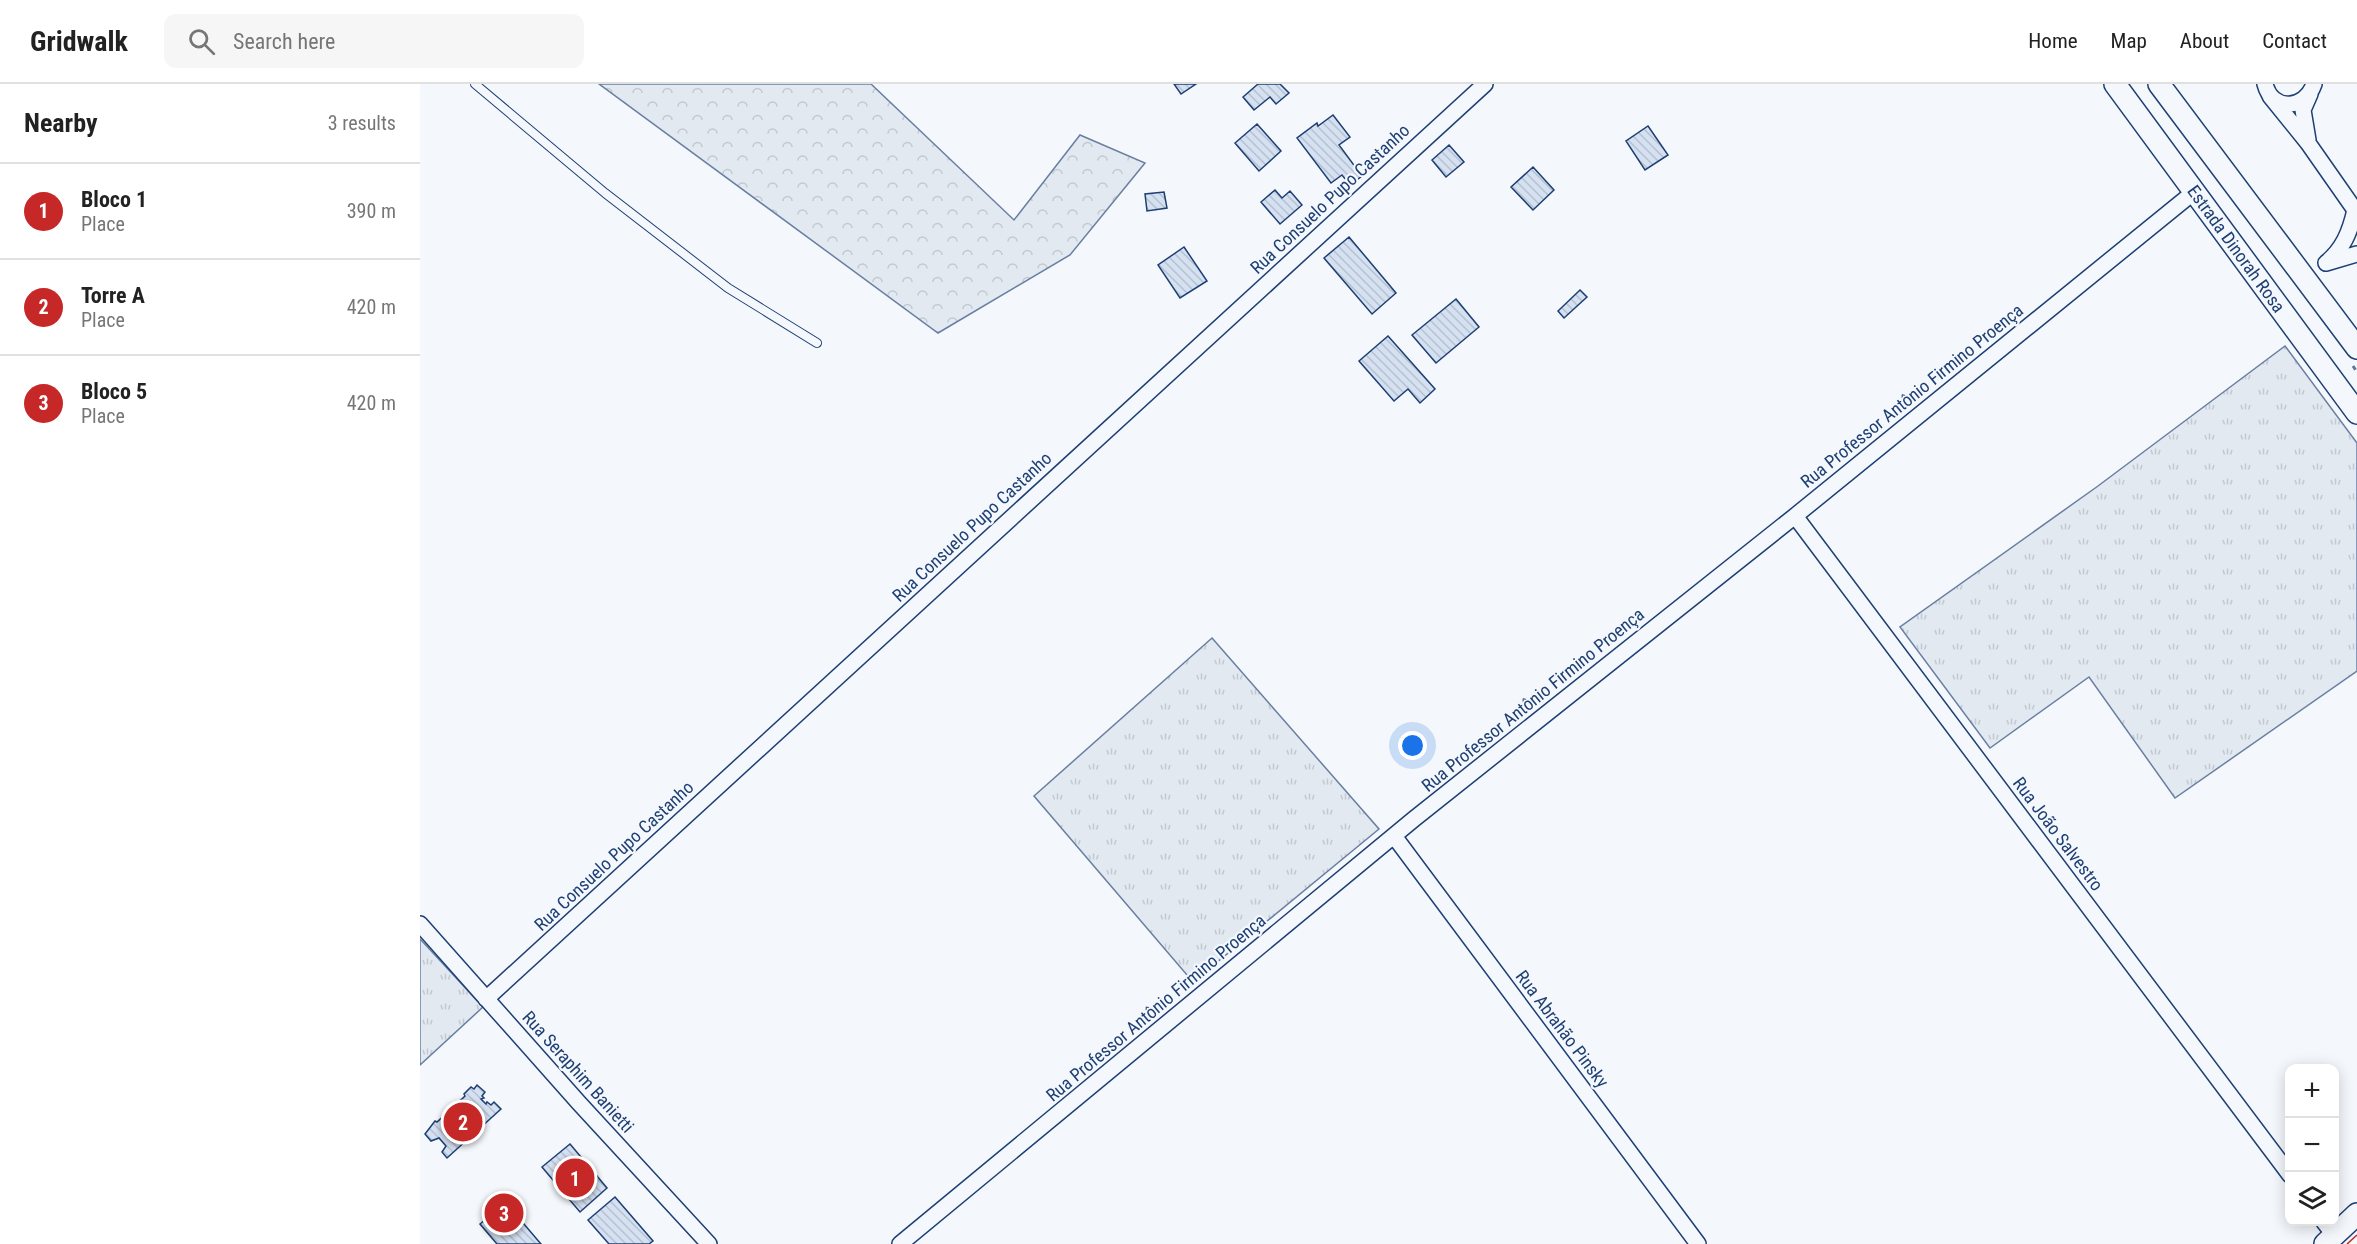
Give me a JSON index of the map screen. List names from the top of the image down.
{
  "streets": {
    "main road": ["Estrada Dinorah Rosa"],
    "street": [
      "Rua Consuelo Pupo Castanho",
      "Rua Professor Antônio Firmino Proença",
      "Rua João Salvestro",
      "Rua Abrahão Pinsky",
      "Rua Seraphim Banietti"
    ]
  },
  "crossings": [
    ["Rua Consuelo Pupo Castanho", "Rua Seraphim Banietti"],
    ["Estrada Dinorah Rosa", "Rua Professor Antônio Firmino Proença"],
    ["Rua Professor Antônio Firmino Proença", "Rua João Salvestro"],
    ["Rua Professor Antônio Firmino Proença", "Rua Abrahão Pinsky"]
  ],
  "page": {
    "header": "Gridwalk",
    "search": "Search here",
    "nav": [
      "Home",
      "Map",
      "About",
      "Contact"
    ],
    "heading": ["Nearby", "3 results"],
    "list": [
      {
        "mark": "1",
        "name": "Bloco 1",
        "note": "Place",
        "value": "390 m"
      },
      {
        "mark": "2",
        "name": "Torre A",
        "note": "Place",
        "value": "420 m"
      },
      {
        "mark": "3",
        "name": "Bloco 5",
        "note": "Place",
        "value": "420 m"
      }
    ],
    "map_buttons": ["+", "−"],
    "pins": ["2", "1", "3"]
  }
}
